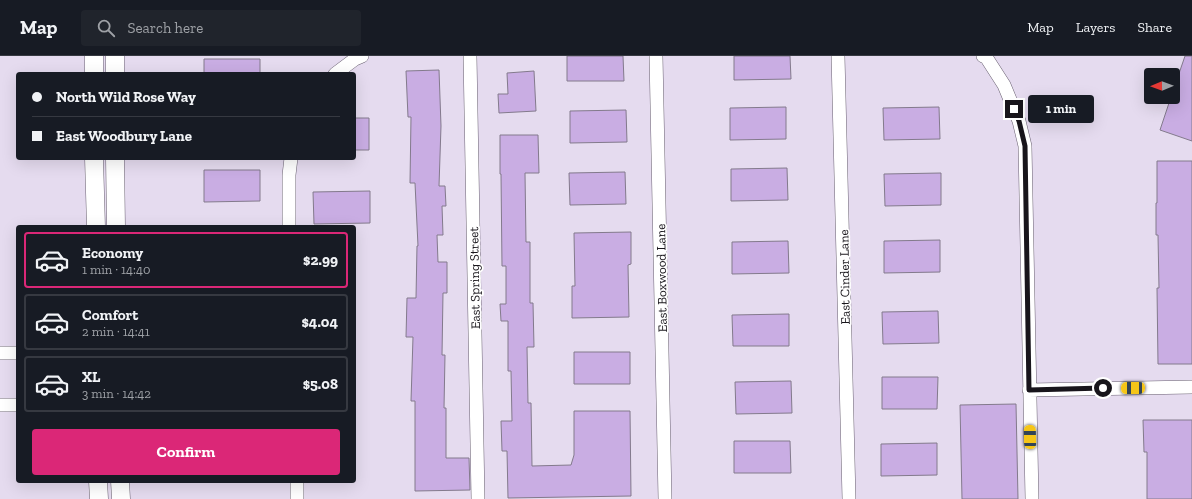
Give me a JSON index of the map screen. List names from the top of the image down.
{
  "streets": {
    "street": ["East Cinder Lane", "East Spring Street", "East Boxwood Lane"]
  },
  "north": "left",
  "page": {
    "header": "Map",
    "search": "Search here",
    "nav": ["Map", "Layers", "Share"],
    "banner": ["North Wild Rose Way", "East Woodbury Lane"],
    "bubble": "1 min",
    "list": [
      {
        "name": "Economy",
        "note": "1 min · 14:40",
        "value": "$2.99"
      },
      {
        "name": "Comfort",
        "note": "2 min · 14:41",
        "value": "$4.04"
      },
      {
        "name": "XL",
        "note": "3 min · 14:42",
        "value": "$5.08"
      }
    ],
    "buttons": "Confirm"
  }
}
